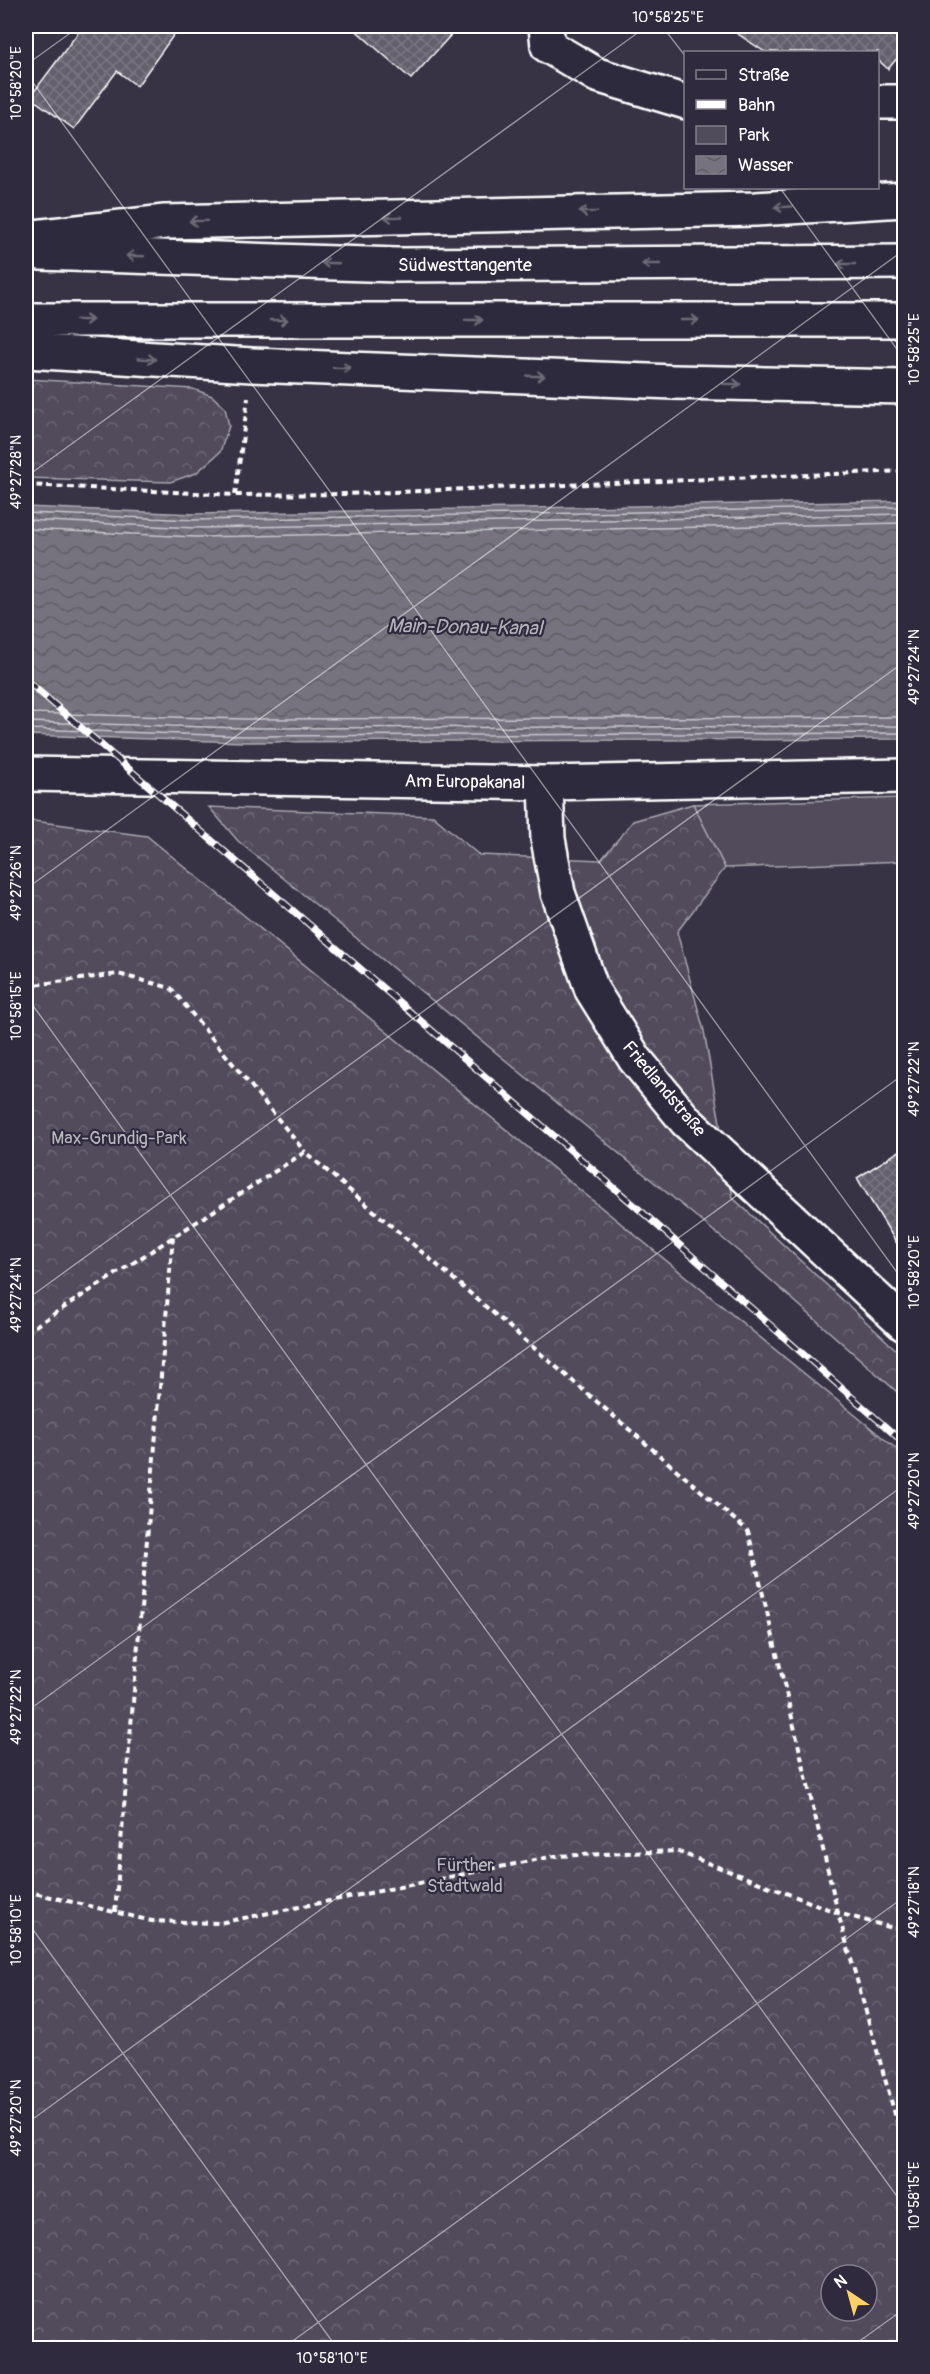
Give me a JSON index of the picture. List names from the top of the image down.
{
  "streets": {
    "main road": ["Südwesttangente", "Am Europakanal", "Friedlandstraße"]
  },
  "crossings": [
    ["Am Europakanal", "Friedlandstraße"]
  ],
  "water": ["Main-Donau-Kanal"],
  "parks": ["Max-Grundig-Park", "Fürther Stadtwald"],
  "legend": [
    "Straße",
    "Bahn",
    "Park",
    "Wasser"
  ],
  "north": "top left",
  "coordinates": [
    "10°58'25\"E",
    "10°58'20\"E",
    "49°27'28\"N",
    "49°27'24\"N",
    "49°27'26\"N",
    "10°58'15\"E",
    "49°27'22\"N",
    "49°27'20\"N",
    "49°27'18\"N",
    "10°58'10\"E"
  ]
}
